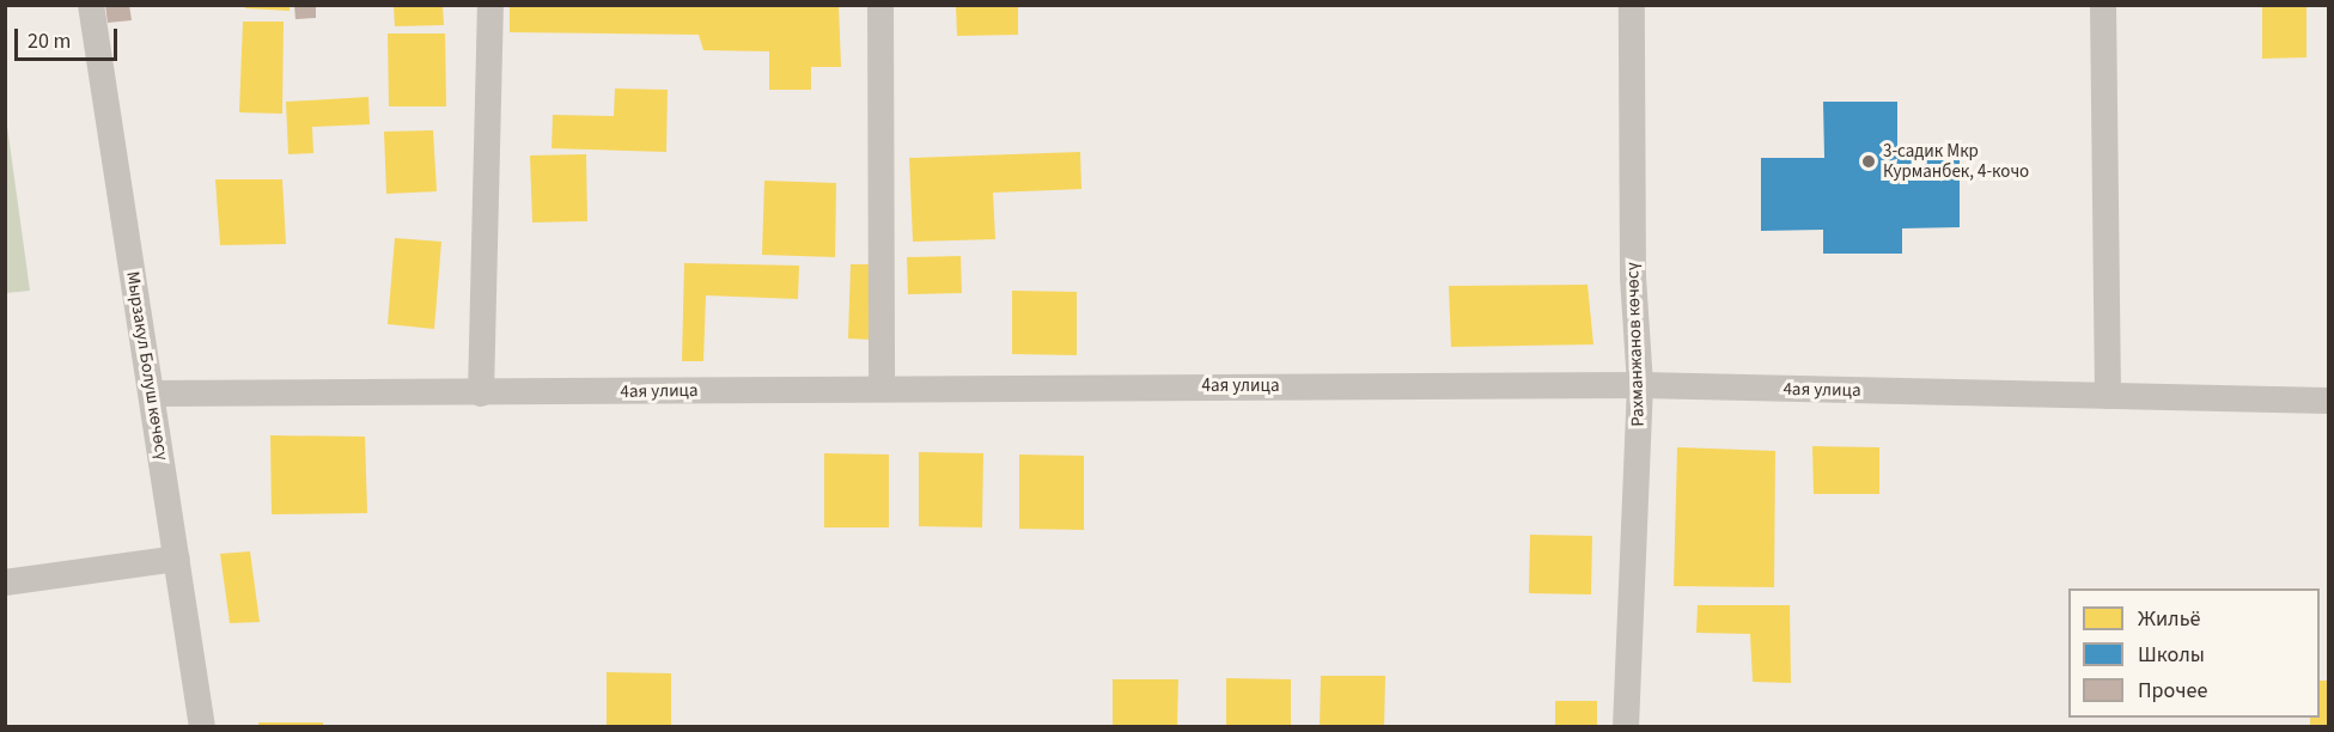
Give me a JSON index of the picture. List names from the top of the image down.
{
  "streets": {
    "street": ["Рахманжанов көчөсү", "Мырзакул Болуш көчөсү", "4ая улица"]
  },
  "crossings": [
    ["Рахманжанов көчөсү", "4ая улица"],
    ["Мырзакул Болуш көчөсү", "4ая улица"]
  ],
  "places": ["3-садик Мкр Курманбек, 4-кочо"],
  "legend": ["Жильё", "Школы", "Прочее"],
  "scale_bar": "20 m"
}
